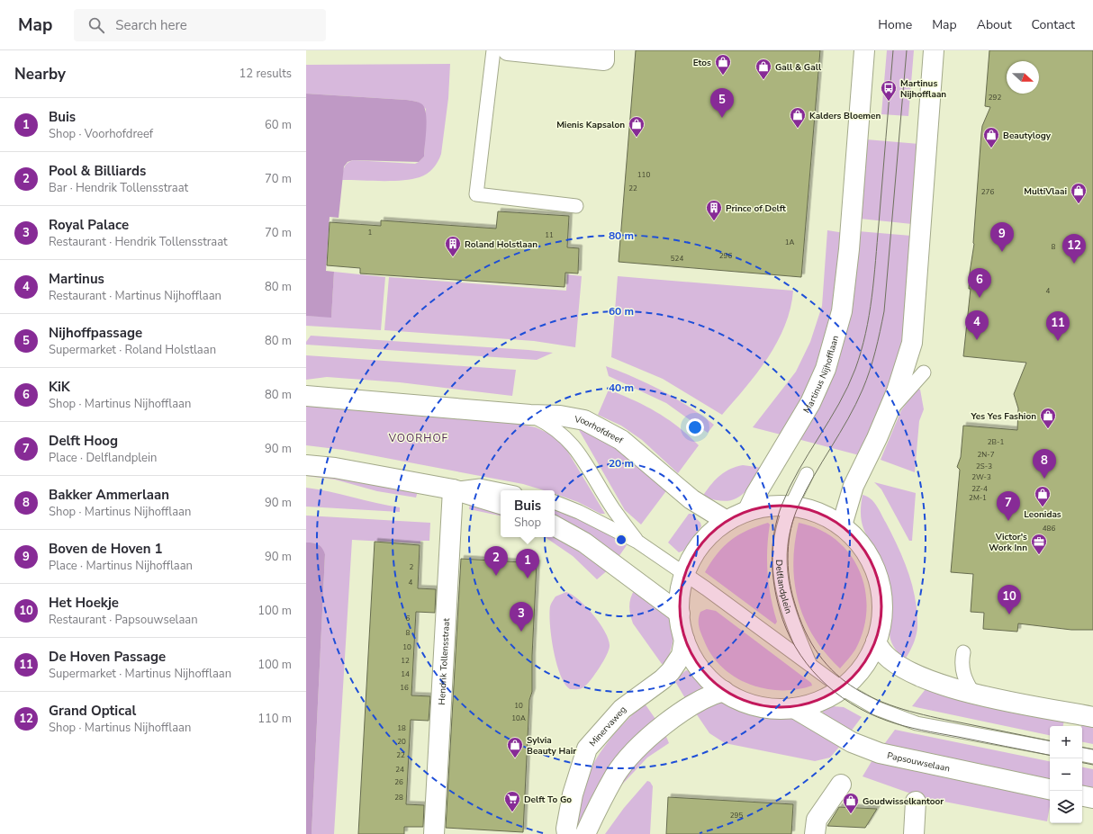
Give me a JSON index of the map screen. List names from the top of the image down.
{
  "streets": {
    "street": [
      "Martinus Nijhofflaan",
      "Voorhofdreef",
      "Hendrik Tollensstraat",
      "Minervaweg",
      "Papsouwselaan"
    ],
    "lane": ["Delflandplein"]
  },
  "districts": ["VOORHOF"],
  "places": {
    "shop": [
      "Etos",
      "Gall & Gall",
      "Kalders Bloemen",
      "Mienis Kapsalon",
      "Beautylogy",
      "MultiVlaai",
      "Yes Yes Fashion",
      "Leonidas",
      "Sylvia Beauty Hair",
      "Goudwisselkantoor"
    ],
    "bus stop": ["Martinus Nijhofflaan"],
    "building": ["Prince of Delft", "Roland Holstlaan"],
    "office": ["Victor's Work Inn"],
    "supermarket": ["Delft To Go"]
  },
  "house_numbers": [
    "292",
    "110",
    "22",
    "276",
    "1",
    "11",
    "1A",
    "8",
    "296",
    "524",
    "4",
    "2B-1",
    "2N-7",
    "2S-3",
    "2W-3",
    "2Z-4",
    "2M-1",
    "486",
    "2",
    "4",
    "6",
    "8",
    "10",
    "12",
    "14",
    "16",
    "10",
    "10A",
    "18",
    "20",
    "22",
    "24",
    "26",
    "28",
    "295"
  ],
  "north": "right",
  "page": {
    "header": "Map",
    "search": "Search here",
    "nav": [
      "Home",
      "Map",
      "About",
      "Contact"
    ],
    "heading": ["Nearby", "12 results"],
    "pins": [
      "5",
      "9",
      "12",
      "6",
      "4",
      "11",
      "8",
      "7",
      "2",
      "1",
      "10",
      "3"
    ],
    "list": [
      {
        "mark": "1",
        "name": "Buis",
        "note": "Shop · Voorhofdreef",
        "value": "60 m"
      },
      {
        "mark": "2",
        "name": "Pool & Billiards",
        "note": "Bar · Hendrik Tollensstraat",
        "value": "70 m"
      },
      {
        "mark": "3",
        "name": "Royal Palace",
        "note": "Restaurant · Hendrik Tollensstraat",
        "value": "70 m"
      },
      {
        "mark": "4",
        "name": "Martinus",
        "note": "Restaurant · Martinus Nijhofflaan",
        "value": "80 m"
      },
      {
        "mark": "5",
        "name": "Nijhoffpassage",
        "note": "Supermarket · Roland Holstlaan",
        "value": "80 m"
      },
      {
        "mark": "6",
        "name": "KiK",
        "note": "Shop · Martinus Nijhofflaan",
        "value": "80 m"
      },
      {
        "mark": "7",
        "name": "Delft Hoog",
        "note": "Place · Delflandplein",
        "value": "90 m"
      },
      {
        "mark": "8",
        "name": "Bakker Ammerlaan",
        "note": "Shop · Martinus Nijhofflaan",
        "value": "90 m"
      },
      {
        "mark": "9",
        "name": "Boven de Hoven 1",
        "note": "Place · Martinus Nijhofflaan",
        "value": "90 m"
      },
      {
        "mark": "10",
        "name": "Het Hoekje",
        "note": "Restaurant · Papsouwselaan",
        "value": "100 m"
      },
      {
        "mark": "11",
        "name": "De Hoven Passage",
        "note": "Supermarket · Martinus Nijhofflaan",
        "value": "100 m"
      },
      {
        "mark": "12",
        "name": "Grand Optical",
        "note": "Shop · Martinus Nijhofflaan",
        "value": "110 m"
      }
    ],
    "popup": ["Buis", "Shop"],
    "map_buttons": ["+", "−"]
  },
  "rings": [
    "80 m",
    "60 m",
    "40 m",
    "20 m"
  ]
}
